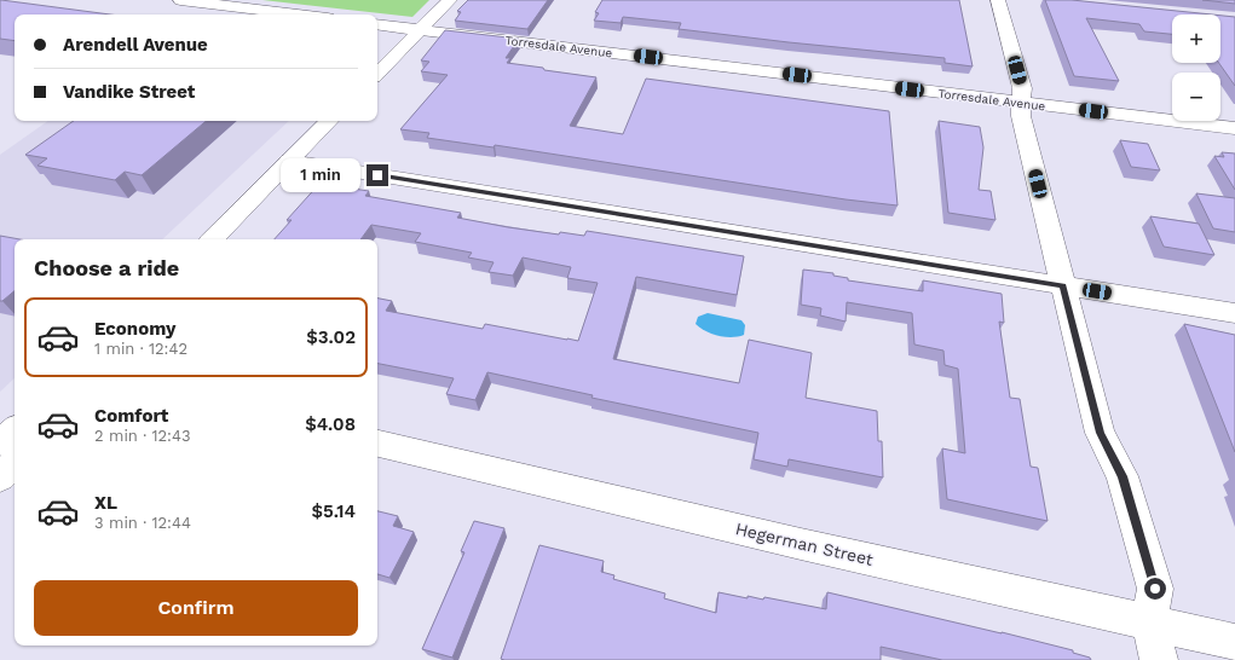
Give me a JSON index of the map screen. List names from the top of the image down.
{
  "streets": {
    "street": ["Torresdale Avenue", "Hegerman Street"]
  },
  "page": {
    "map_buttons": ["+", "−"],
    "banner": ["Arendell Avenue", "Vandike Street"],
    "bubble": "1 min",
    "heading": "Choose a ride",
    "list": [
      {
        "name": "Economy",
        "note": "1 min · 12:42",
        "value": "$3.02"
      },
      {
        "name": "Comfort",
        "note": "2 min · 12:43",
        "value": "$4.08"
      },
      {
        "name": "XL",
        "note": "3 min · 12:44",
        "value": "$5.14"
      }
    ],
    "buttons": "Confirm"
  }
}
